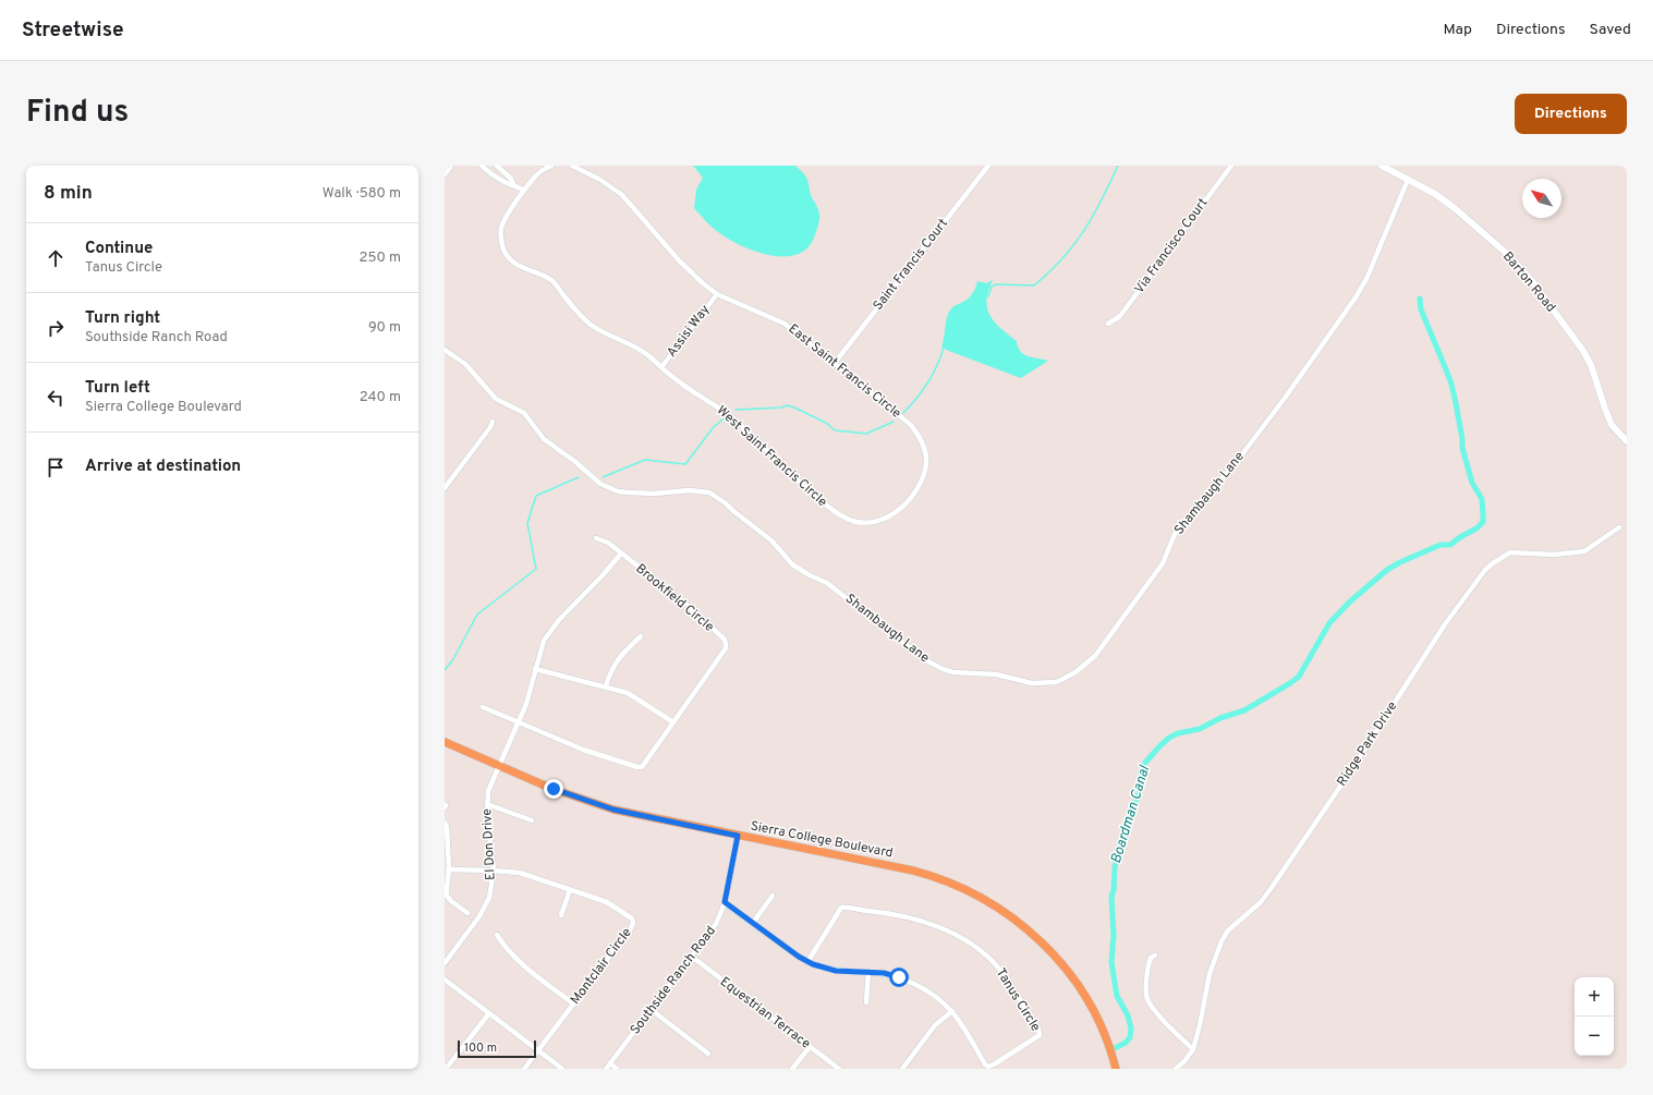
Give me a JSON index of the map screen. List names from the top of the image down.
{
  "streets": {
    "main road": ["Sierra College Boulevard"],
    "street": [
      "Via Francisco Court",
      "Saint Francis Court",
      "Barton Road",
      "Assisi Way",
      "East Saint Francis Circle",
      "West Saint Francis Circle",
      "Shambaugh Lane",
      "Brookfield Circle",
      "Ridge Park Drive",
      "El Don Drive",
      "Montclair Circle",
      "Southside Ranch Road",
      "Tanus Circle",
      "Equestrian Terrace"
    ]
  },
  "crossings": [
    ["Saint Francis Court", "East Saint Francis Circle"],
    ["Barton Road", "Shambaugh Lane"],
    ["Assisi Way", "East Saint Francis Circle"],
    ["Assisi Way", "West Saint Francis Circle"],
    ["East Saint Francis Circle", "West Saint Francis Circle"],
    ["Sierra College Boulevard", "El Don Drive"],
    ["Sierra College Boulevard", "Southside Ranch Road"],
    ["El Don Drive", "Montclair Circle"],
    ["Southside Ranch Road", "Tanus Circle"],
    ["Southside Ranch Road", "Equestrian Terrace"]
  ],
  "water": ["Boardman Canal"],
  "scale_bar": "100 m",
  "north": "top left",
  "page": {
    "header": "Streetwise",
    "nav": ["Map", "Directions", "Saved"],
    "title": "Find us",
    "buttons": "Directions",
    "heading": ["8 min", "Walk · 580 m"],
    "list": [
      ["Continue", "Tanus Circle", "250 m"],
      ["Turn right", "Southside Ranch Road", "90 m"],
      ["Turn left", "Sierra College Boulevard", "240 m"],
      "Arrive at destination"
    ],
    "map_buttons": ["+", "−"],
    "scale": "100 m"
  }
}
